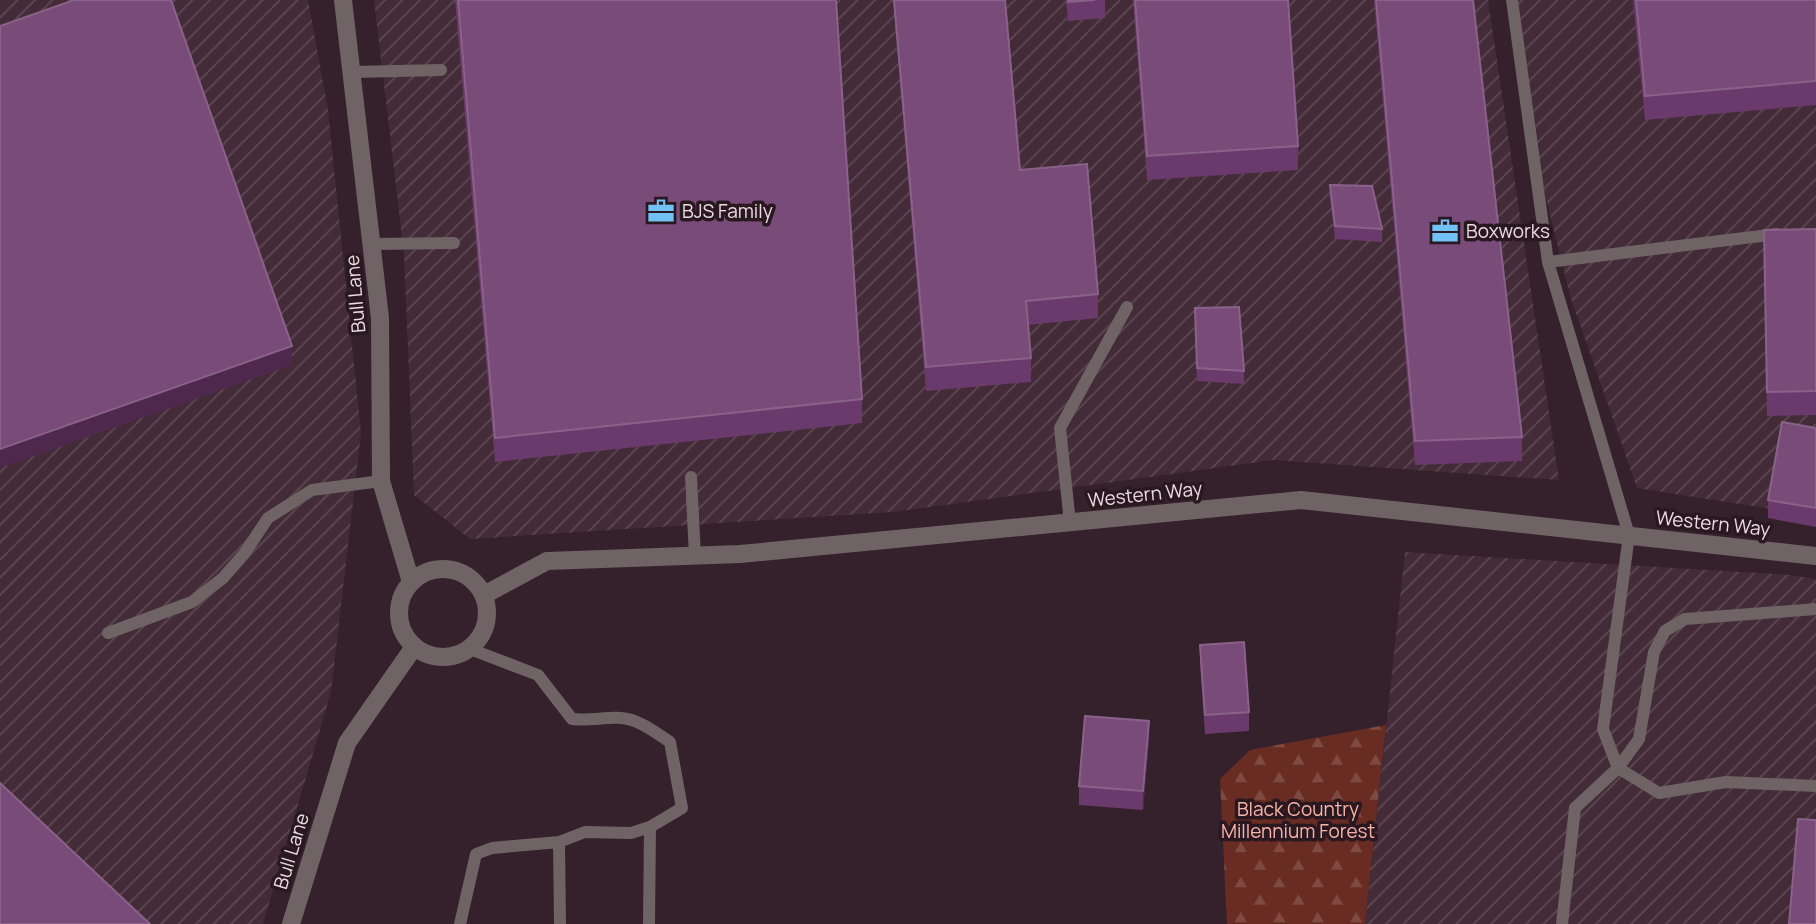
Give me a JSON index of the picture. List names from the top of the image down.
{
  "streets": {
    "street": ["Bull Lane", "Western Way"]
  },
  "crossings": [
    ["Bull Lane", "Western Way"]
  ],
  "parks": ["Black Country Millennium Forest"],
  "places": {
    "office": ["BJS Family", "Boxworks"]
  }
}
